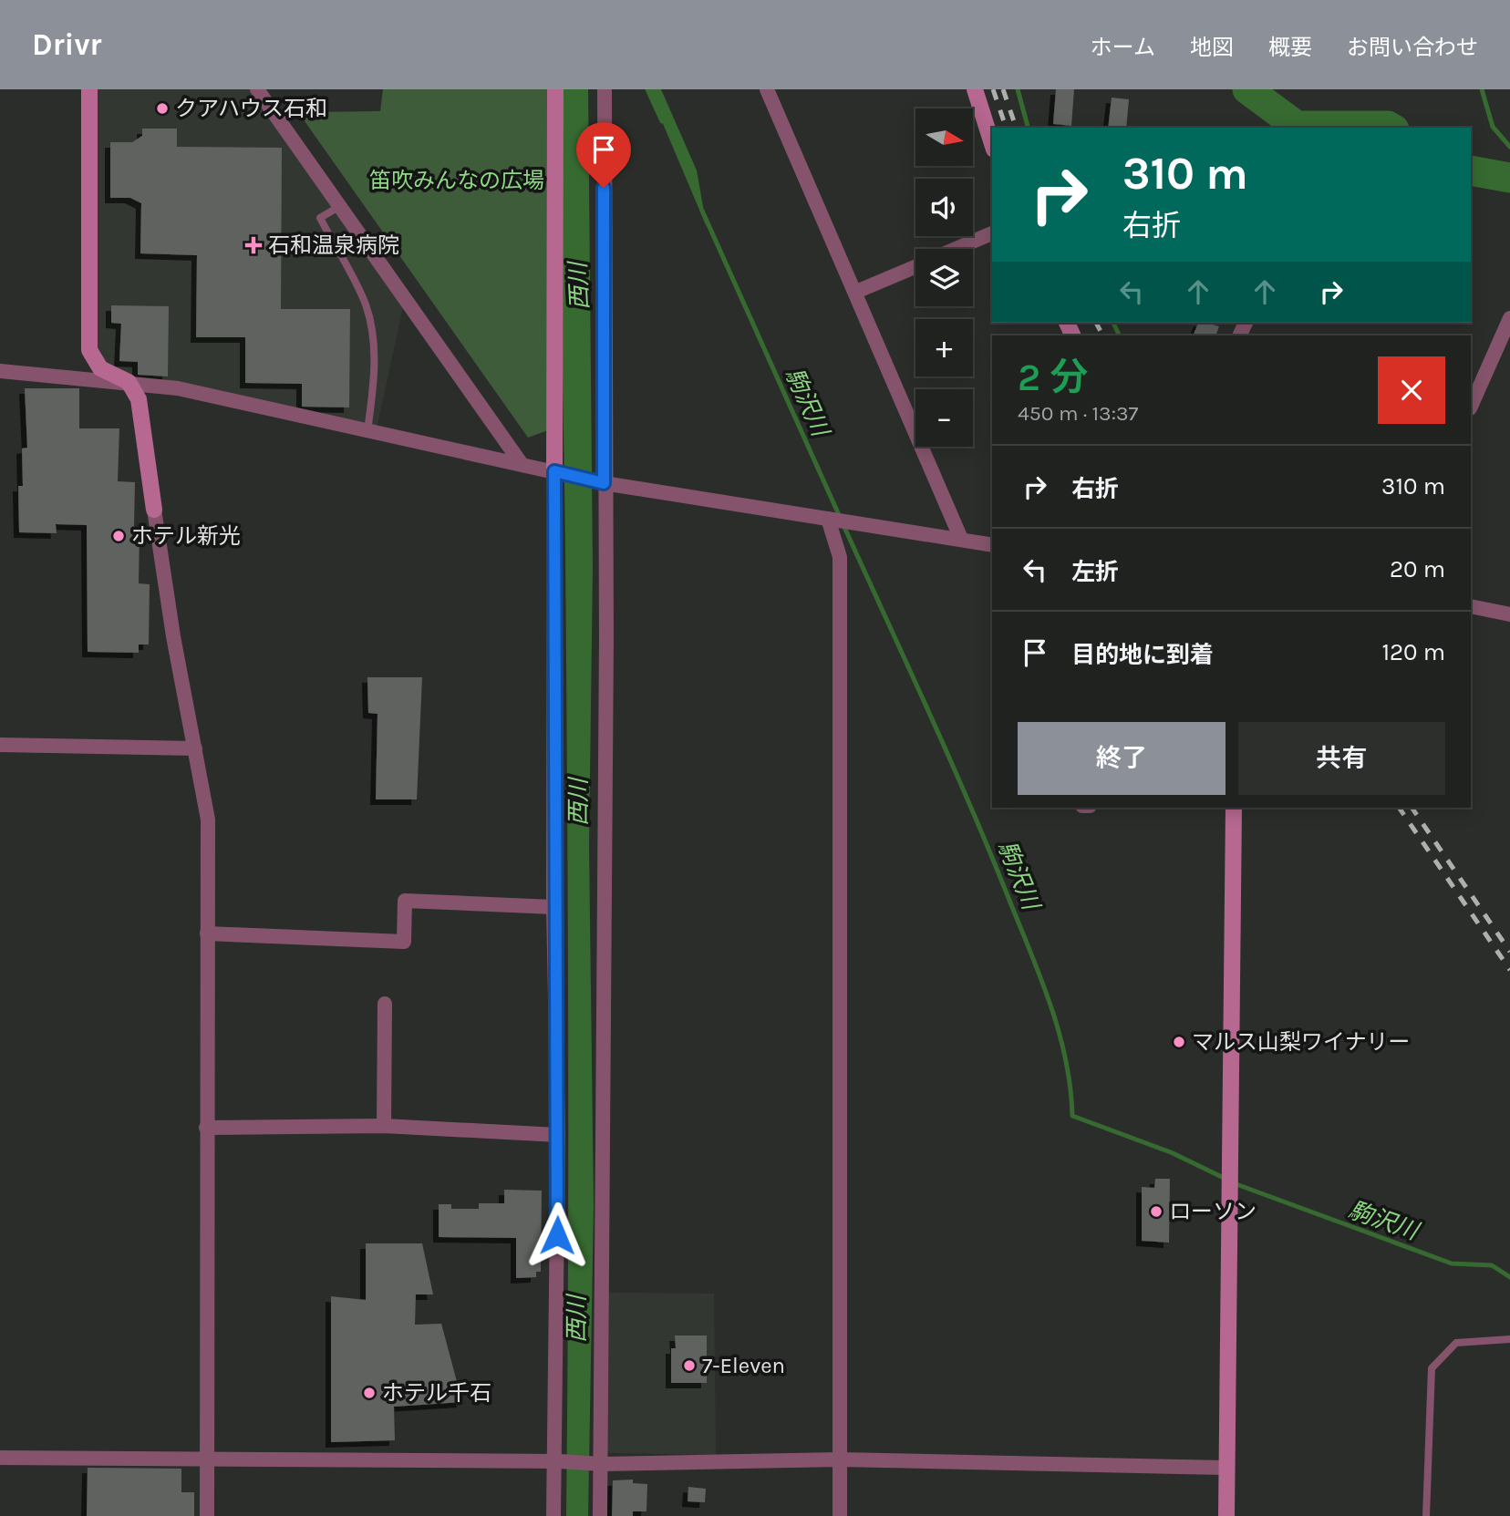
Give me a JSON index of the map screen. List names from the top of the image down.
{
  "water": ["西川", "駒沢川"],
  "parks": ["笛吹みんなの広場"],
  "places": {
    "other": [
      "クアハウス石和",
      "ホテル新光",
      "マルス山梨ワイナリー",
      "ローソン",
      "7-Eleven",
      "ホテル千石"
    ],
    "health": ["石和温泉病院"]
  },
  "north": "right",
  "page": {
    "header": "Drivr",
    "nav": [
      "ホーム",
      "地図",
      "概要",
      "お問い合わせ"
    ],
    "map_buttons": ["+", "−"],
    "turn": ["310 m", "右折"],
    "heading": ["2 分", "450 m · 13:37"],
    "list": [
      {
        "name": "右折",
        "value": "310 m"
      },
      {
        "name": "左折",
        "value": "20 m"
      },
      {
        "name": "目的地に到着",
        "value": "120 m"
      }
    ],
    "buttons": ["終了", "共有"]
  }
}
